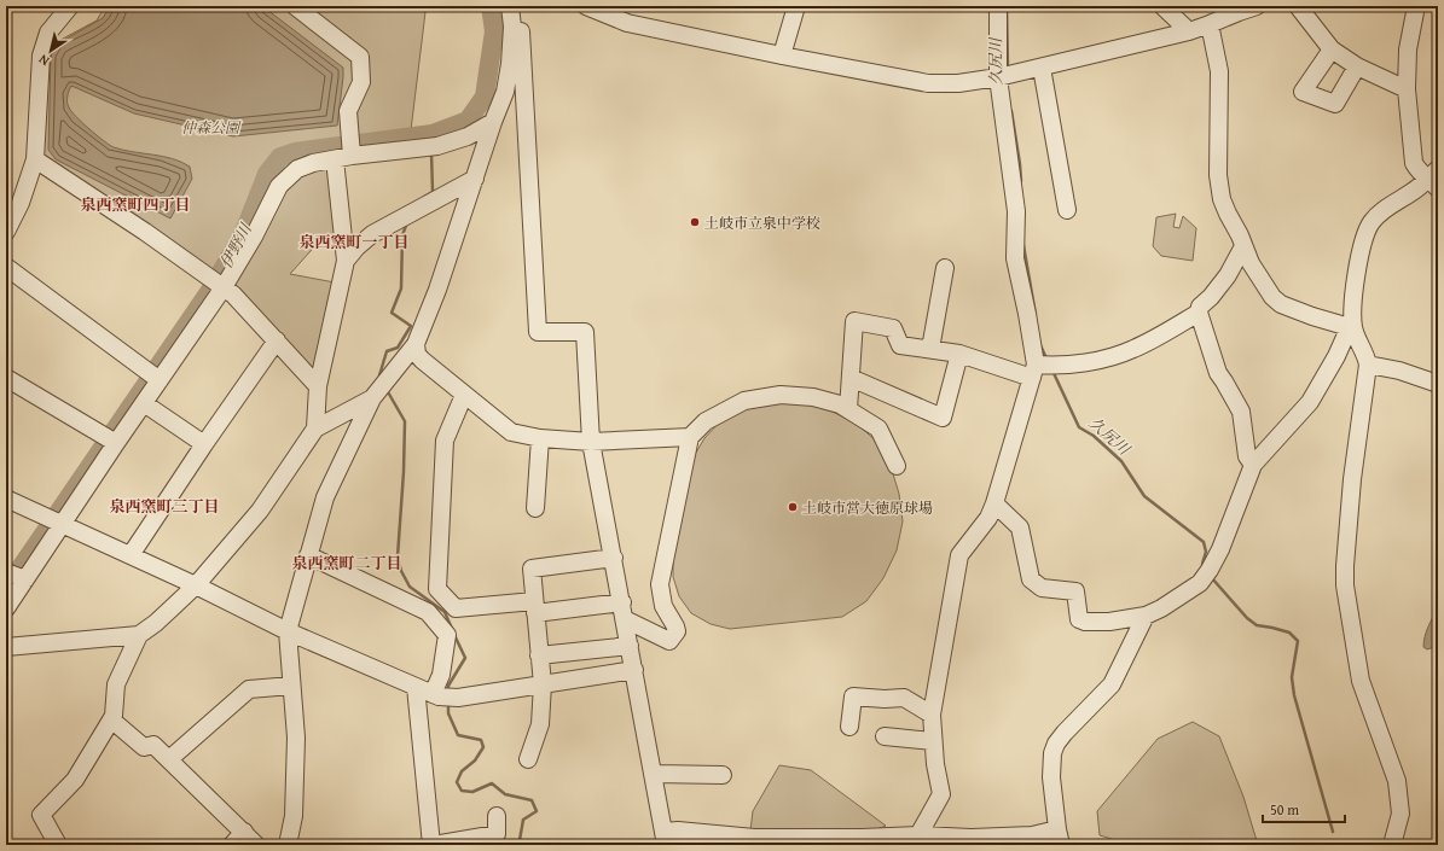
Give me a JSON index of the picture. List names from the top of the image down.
{
  "districts": [
    "泉西窯町四丁目",
    "泉西窯町一丁目",
    "泉西窯町三丁目",
    "泉西窯町二丁目"
  ],
  "water": ["久尻川", "伊野川"],
  "parks": ["仲森公園"],
  "places": ["土岐市立泉中学校", "土岐市営大徳原球場"],
  "scale_bar": "50 m",
  "north": "bottom left"
}
